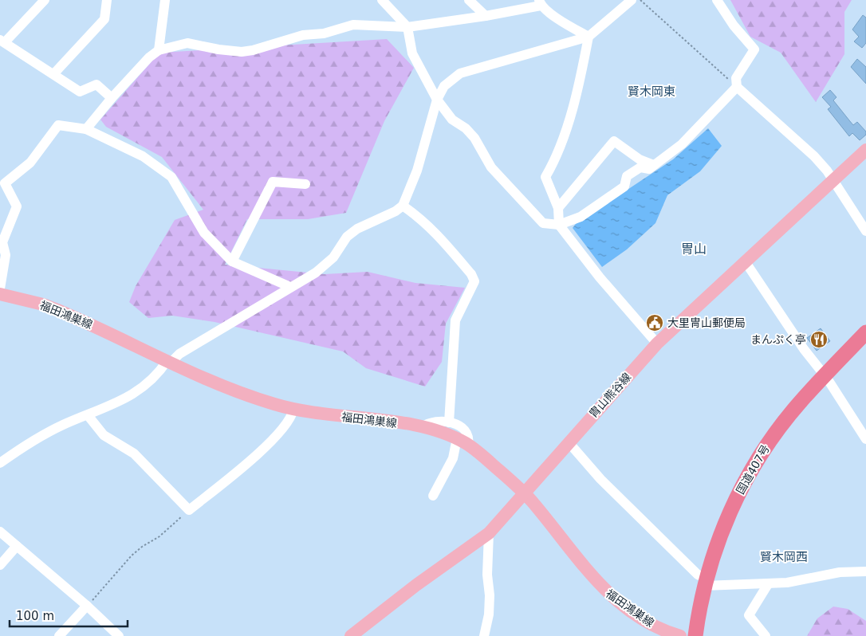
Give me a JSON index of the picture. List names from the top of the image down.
{
  "streets": {
    "highway": ["国道407号"],
    "main road": ["福田鴻巣線", "胄山熊谷線"]
  },
  "crossings": [
    ["福田鴻巣線", "胄山熊谷線"]
  ],
  "districts": ["賢木岡東", "冑山", "賢木岡西"],
  "places": {
    "public building": ["大里冑山郵便局"],
    "restaurant": ["まんぷく亭"]
  },
  "scale_bar": "100 m"
}
